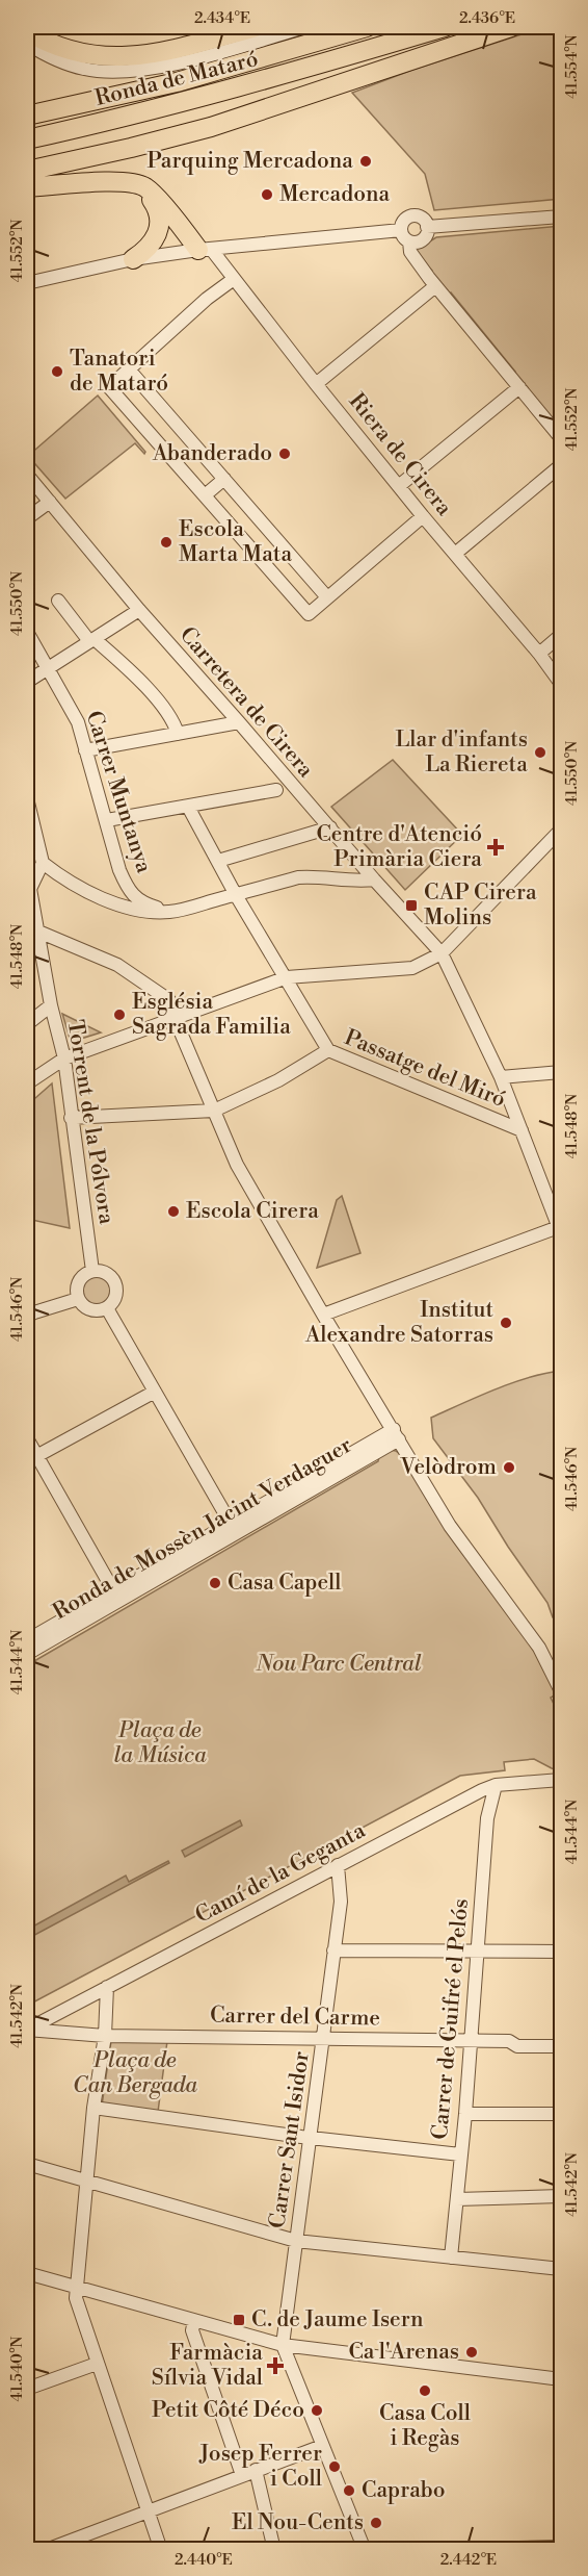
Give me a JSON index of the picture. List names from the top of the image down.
{
  "streets": {
    "highway": ["Ronda de Mataró"],
    "street": [
      "Riera de Cirera",
      "Carretera de Cirera",
      "Carrer Muntanya",
      "Passatge del Miró",
      "Torrent de la Pólvora",
      "Ronda de Mossèn Jacint Verdaguer",
      "Camí de la Geganta",
      "Carrer del Carme",
      "Carrer de Guifré el Pelós",
      "Carrer Sant Isidor"
    ]
  },
  "crossings": [
    ["Carretera de Cirera", "Passatge del Miró"],
    ["Camí de la Geganta", "Carrer del Carme"],
    ["Camí de la Geganta", "Carrer de Guifré el Pelós"],
    ["Camí de la Geganta", "Carrer Sant Isidor"],
    ["Carrer del Carme", "Carrer de Guifré el Pelós"],
    ["Carrer del Carme", "Carrer Sant Isidor"]
  ],
  "parks": ["Nou Parc Central", "Plaça de la Música", "Plaça de Can Bergada"],
  "places": {
    "other": [
      "Parquing Mercadona",
      "Mercadona",
      "Tanatori de Mataró",
      "Abanderado",
      "Escola Marta Mata",
      "Llar d'infants La Riereta",
      "Església Sagrada Familia",
      "Escola Cirera",
      "Institut Alexandre Satorras",
      "Velòdrom",
      "Casa Capell",
      "Ca l'Arenas",
      "Casa Coll i Regàs",
      "Petit Côté Déco",
      "Josep Ferrer i Coll",
      "Caprabo",
      "El Nou-Cents"
    ],
    "health": ["Centre d'Atenció Primària Ciera", "Farmàcia Sílvia Vidal"],
    "transit": ["CAP Cirera Molins", "C. de Jaume Isern"]
  },
  "coordinates": [
    "2.434°E",
    "2.436°E",
    "41.554°N",
    "41.552°N",
    "41.550°N",
    "41.548°N",
    "41.546°N",
    "41.544°N",
    "41.542°N",
    "41.540°N",
    "2.440°E",
    "2.442°E"
  ]
}
